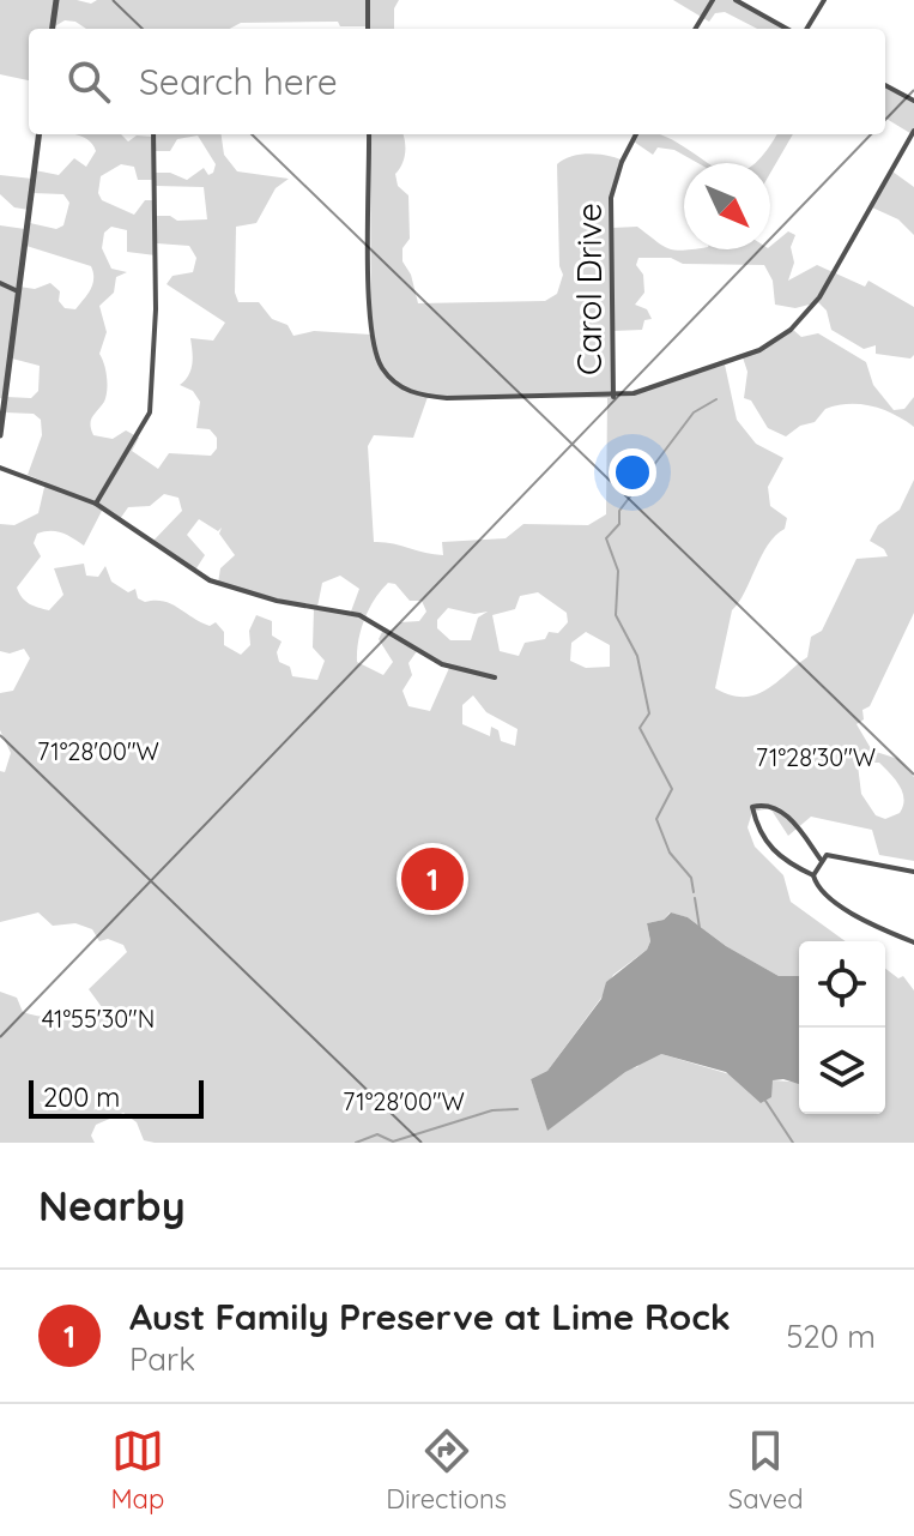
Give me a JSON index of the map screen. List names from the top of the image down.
{
  "streets": {
    "street": ["Carol Drive"]
  },
  "scale_bar": "200 m",
  "north": "bottom right",
  "page": {
    "search": "Search here",
    "pins": "1",
    "scale": "200 m",
    "heading": "Nearby",
    "list": [
      {
        "mark": "1",
        "name": "Aust Family Preserve at Lime Rock",
        "note": "Park",
        "value": "520 m"
      }
    ],
    "nav": ["Map", "Directions", "Saved"]
  },
  "coordinates": ["71°28'00\"W", "71°28'30\"W", "41°55'30\"N"]
}
